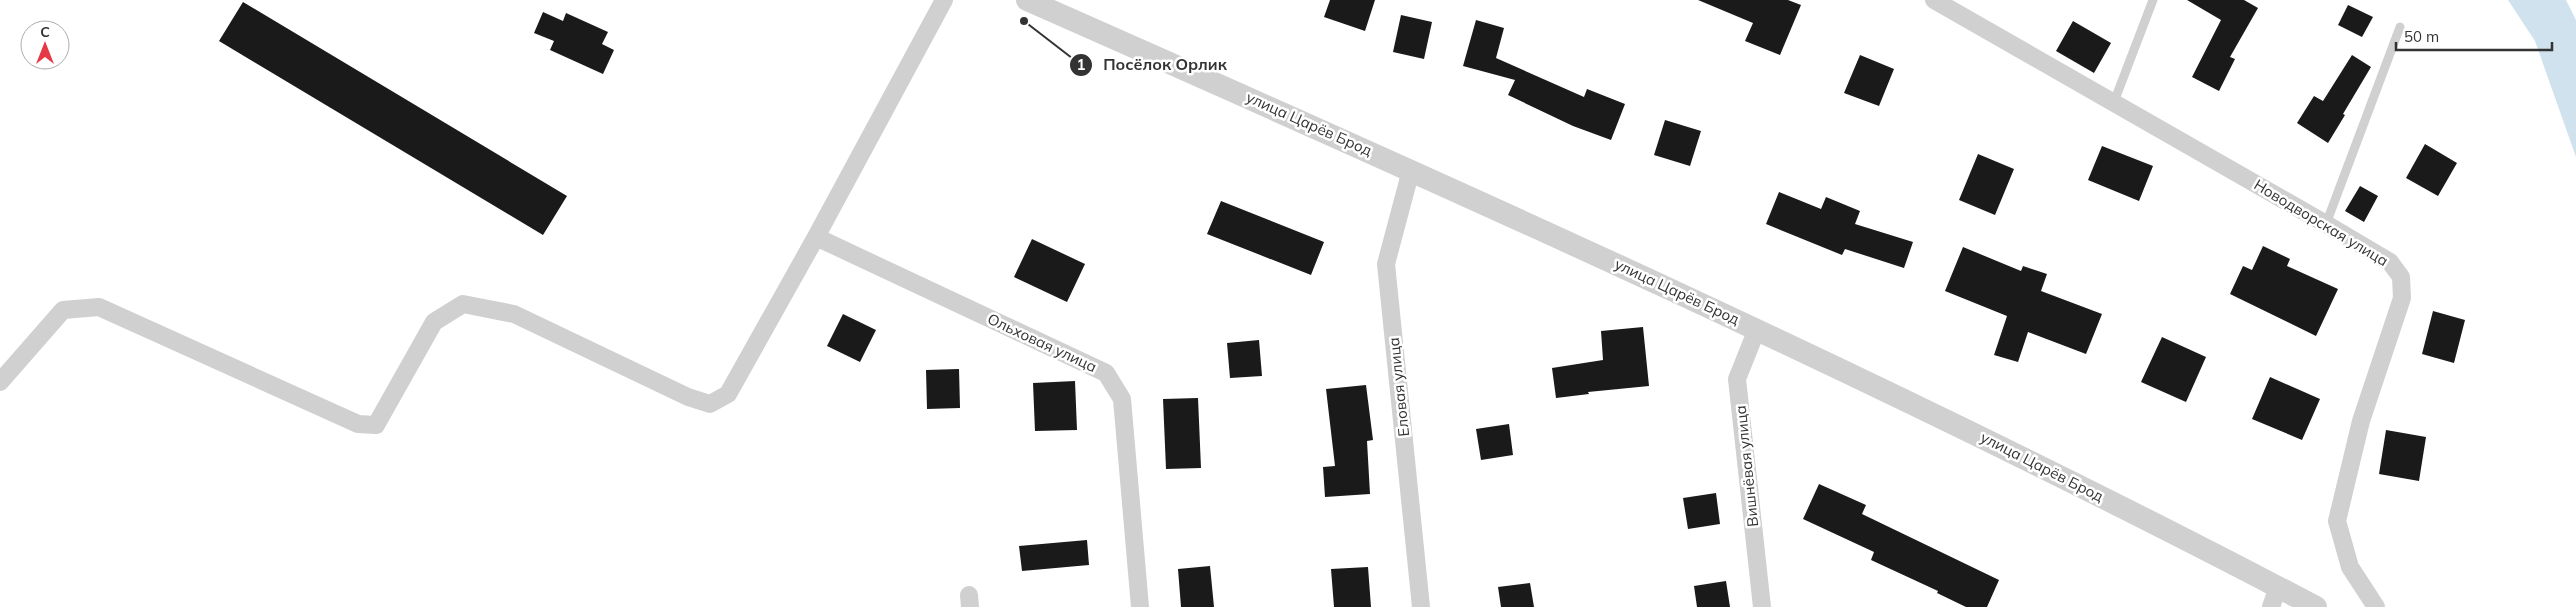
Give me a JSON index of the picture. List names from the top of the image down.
{
  "streets": {
    "street": [
      "улица Царёв Брод",
      "Новодворская улица",
      "Ольховая улица",
      "Еловая улица",
      "Вишнёвая улица"
    ]
  },
  "crossings": [
    ["улица Царёв Брод", "Еловая улица"],
    ["улица Царёв Брод", "Вишнёвая улица"]
  ],
  "places": ["Посёлок Орлик"],
  "scale_bar": "50 m",
  "north": "top"
}
